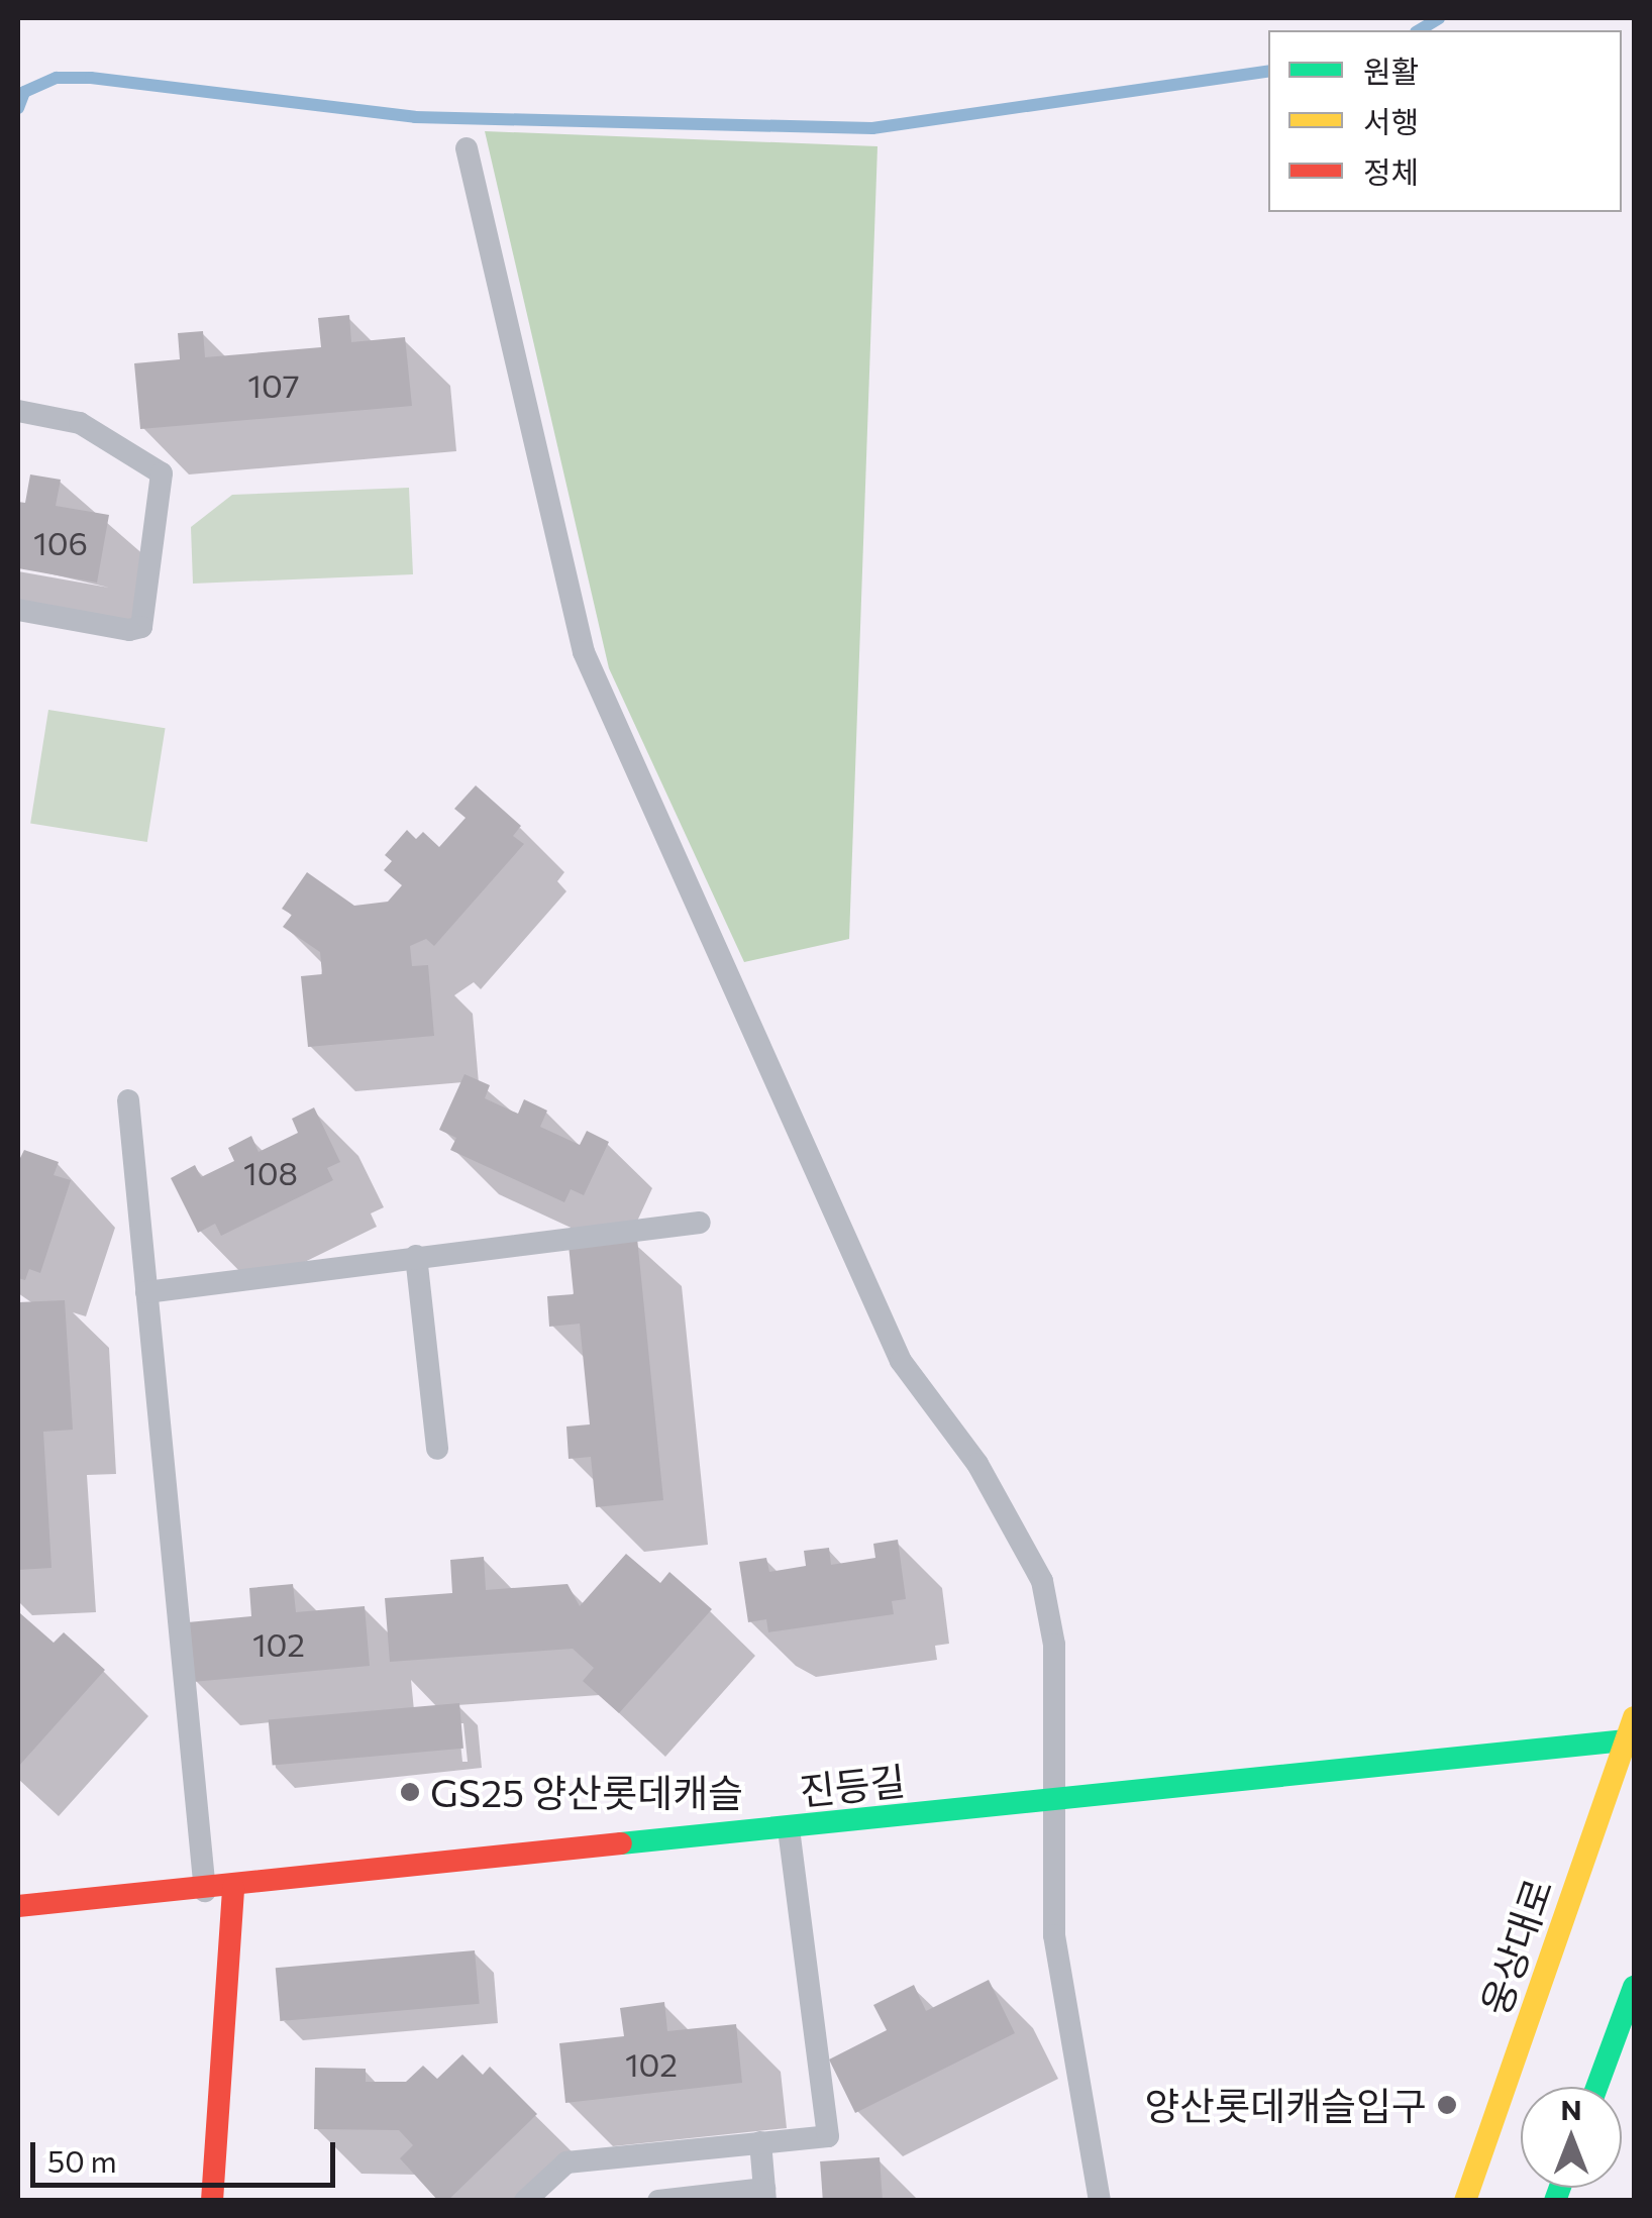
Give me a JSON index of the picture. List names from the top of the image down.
{
  "streets": {
    "street": ["진등길", "웅상대로"]
  },
  "crossings": [
    ["진등길", "웅상대로"]
  ],
  "places": ["GS25 양산롯데캐슬", "양산롯데캐슬입구"],
  "house_numbers": [
    "107",
    "106",
    "108",
    "102",
    "102"
  ],
  "legend": ["원활", "서행", "정체"],
  "scale_bar": "50 m",
  "north": "top"
}
